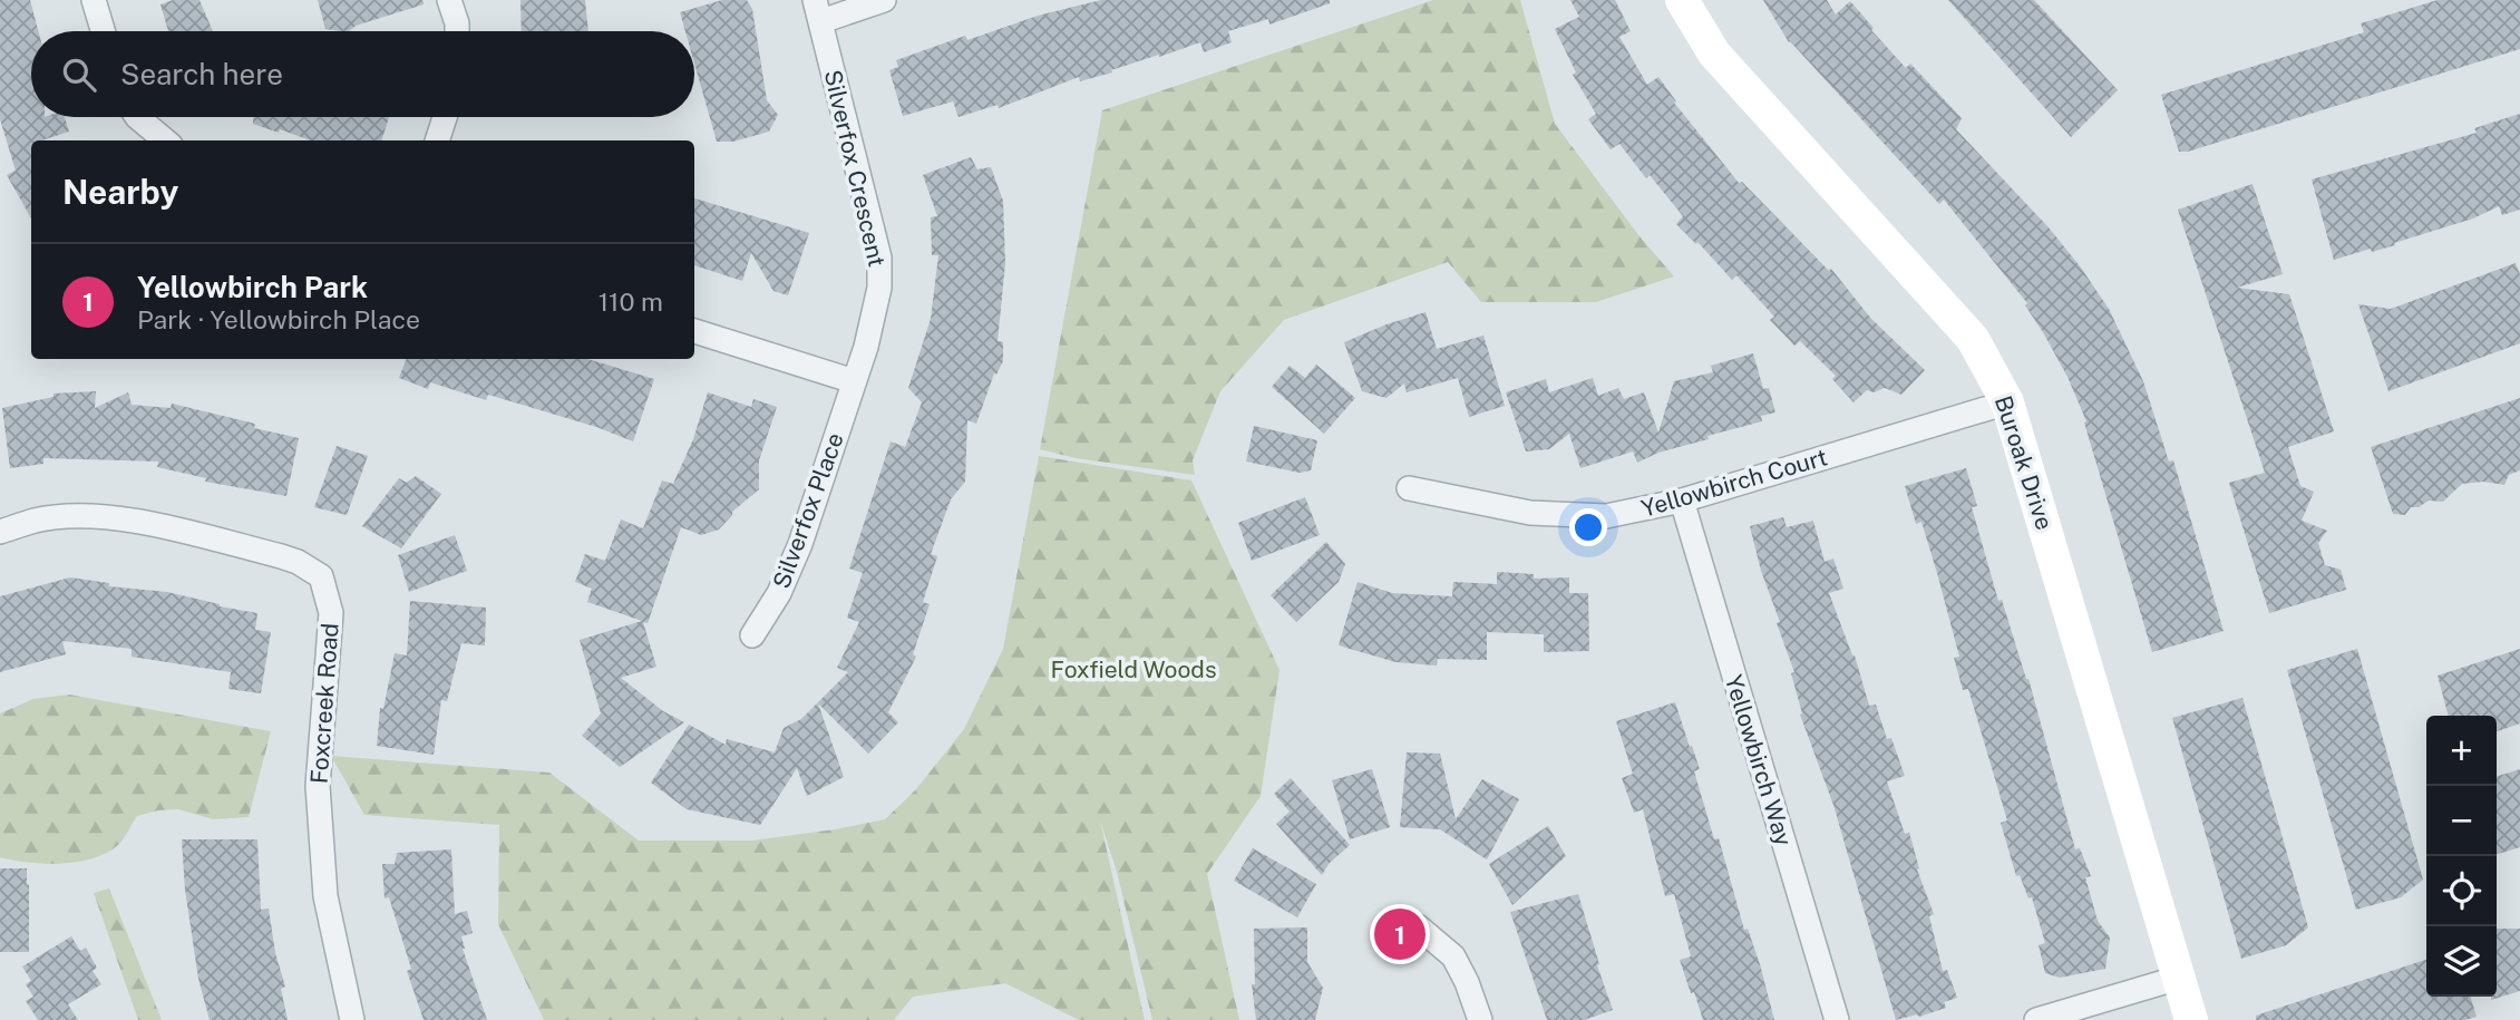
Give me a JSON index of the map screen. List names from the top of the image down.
{
  "streets": {
    "street": [
      "Silverfox Crescent",
      "Buroak Drive",
      "Yellowbirch Court",
      "Silverfox Place",
      "Foxcreek Road",
      "Yellowbirch Way"
    ]
  },
  "crossings": [
    ["Silverfox Crescent", "Silverfox Place"],
    ["Buroak Drive", "Yellowbirch Court"],
    ["Yellowbirch Court", "Yellowbirch Way"]
  ],
  "parks": ["Foxfield Woods"],
  "page": {
    "search": "Search here",
    "heading": "Nearby",
    "list": [
      {
        "mark": "1",
        "name": "Yellowbirch Park",
        "note": "Park · Yellowbirch Place",
        "value": "110 m"
      }
    ],
    "map_buttons": ["+", "−"],
    "pins": "1"
  }
}
